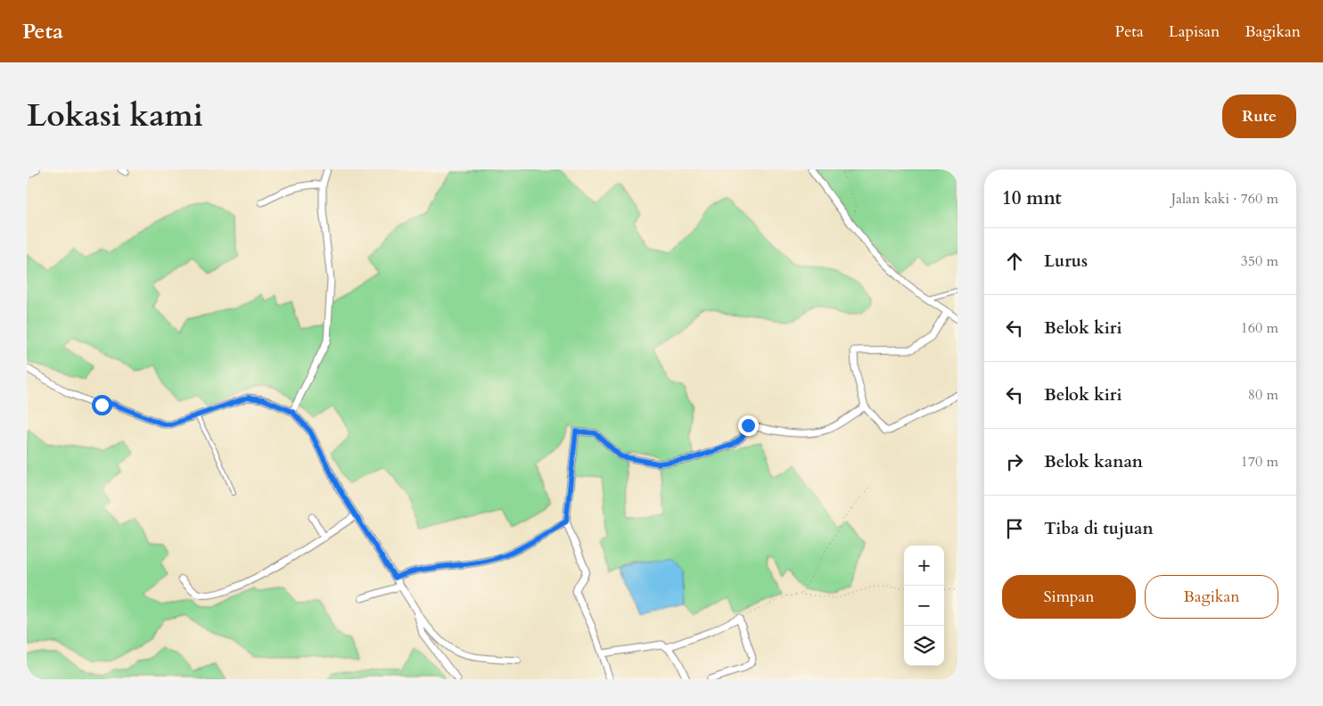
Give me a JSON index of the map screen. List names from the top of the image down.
{
  "page": {
    "header": "Peta",
    "nav": ["Peta", "Lapisan", "Bagikan"],
    "title": "Lokasi kami",
    "buttons": [
      "Rute",
      ["Simpan", "Bagikan"]
    ],
    "heading": ["10 mnt", "Jalan kaki · 760 m"],
    "list": [
      ["Lurus", "350 m"],
      ["Belok kiri", "160 m"],
      ["Belok kiri", "80 m"],
      ["Belok kanan", "170 m"],
      "Tiba di tujuan"
    ],
    "map_buttons": ["+", "−"]
  }
}
